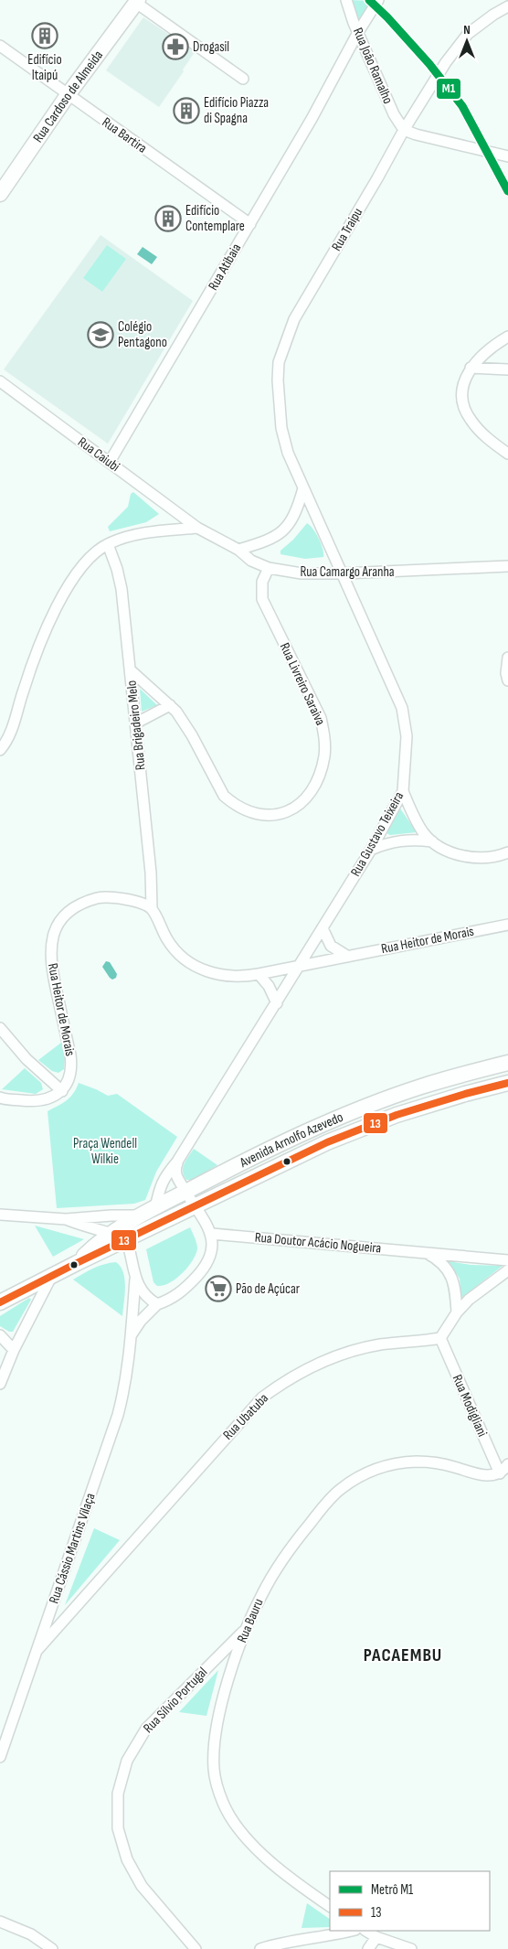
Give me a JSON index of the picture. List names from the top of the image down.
{
  "streets": {
    "main road": ["Rua Cardoso de Almeida", "Avenida Arnolfo Azevedo"],
    "street": [
      "Rua João Ramalho",
      "Rua Bartira",
      "Rua Traipu",
      "Rua Atibaia",
      "Rua Caiubi",
      "Rua Camargo Aranha",
      "Rua Livreiro Saraiva",
      "Rua Brigadeiro Melo",
      "Rua Gustavo Teixeira",
      "Rua Heitor de Morais",
      "Rua Doutor Acácio Nogueira",
      "Rua Modigliani",
      "Rua Ubatuba",
      "Rua Cássio Martins Vilaça",
      "Rua Bauru",
      "Rua Sílvio Portugal"
    ]
  },
  "crossings": [
    ["Rua João Ramalho", "Rua Traipu"],
    ["Rua João Ramalho", "Rua Atibaia"],
    ["Rua Cardoso de Almeida", "Rua Bartira"],
    ["Rua Bartira", "Rua Atibaia"],
    ["Rua Traipu", "Rua Camargo Aranha"],
    ["Rua Traipu", "Rua Gustavo Teixeira"],
    ["Rua Atibaia", "Rua Caiubi"],
    ["Rua Caiubi", "Rua Camargo Aranha"],
    ["Rua Camargo Aranha", "Rua Livreiro Saraiva"],
    ["Rua Camargo Aranha", "Rua Gustavo Teixeira"],
    ["Rua Livreiro Saraiva", "Rua Brigadeiro Melo"],
    ["Rua Brigadeiro Melo", "Rua Heitor de Morais"],
    ["Rua Gustavo Teixeira", "Rua Heitor de Morais"],
    ["Rua Gustavo Teixeira", "Avenida Arnolfo Azevedo"],
    ["Avenida Arnolfo Azevedo", "Rua Doutor Acácio Nogueira"],
    ["Avenida Arnolfo Azevedo", "Rua Cássio Martins Vilaça"],
    ["Rua Doutor Acácio Nogueira", "Rua Cássio Martins Vilaça"],
    ["Rua Modigliani", "Rua Ubatuba"],
    ["Rua Modigliani", "Rua Bauru"],
    ["Rua Ubatuba", "Rua Cássio Martins Vilaça"],
    ["Rua Bauru", "Rua Sílvio Portugal"]
  ],
  "districts": ["PACAEMBU"],
  "parks": ["Praça Wendell Wilkie"],
  "places": {
    "building": ["Edifício Itaipú", "Edifício Piazza di Spagna", "Edifício Contemplare"],
    "pharmacy": ["Drogasil"],
    "school or university": ["Colégio Pentagono"],
    "supermarket": ["Pão de Açúcar"]
  },
  "lines": ["metro line M1", "transit line 13"],
  "legend": ["Metrô M1", "13"],
  "north": "top"
}
